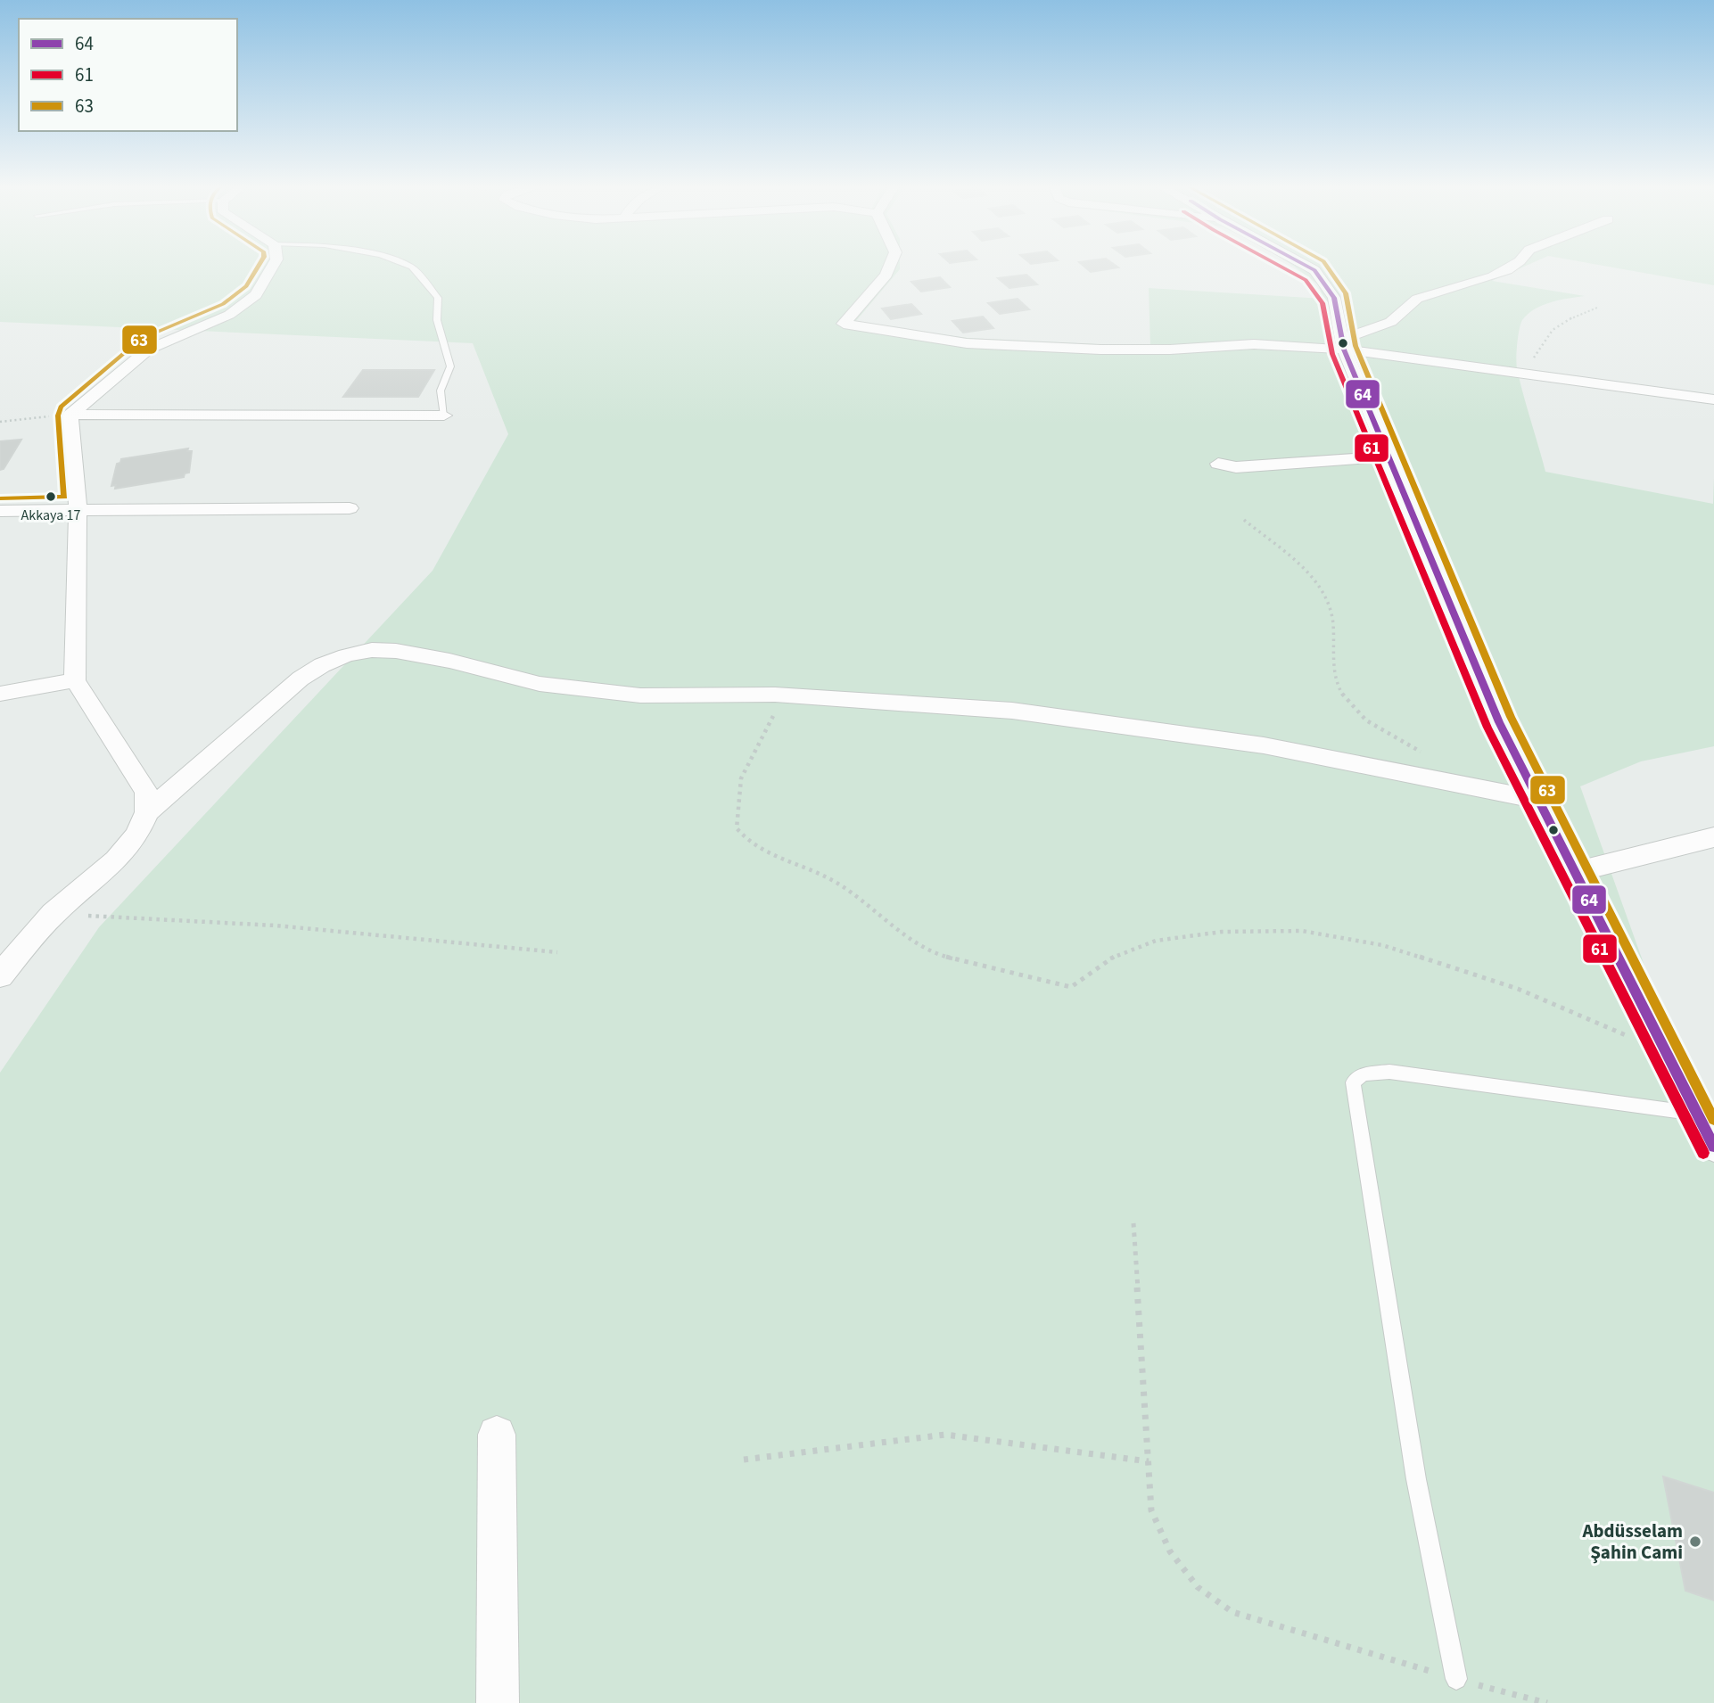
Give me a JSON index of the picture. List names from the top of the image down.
{
  "places": ["Akkaya 17", "Abdüsselam Şahin Cami"],
  "lines": ["transit line 64", "transit line 61", "transit line 63"],
  "legend": ["64", "61", "63"]
}
